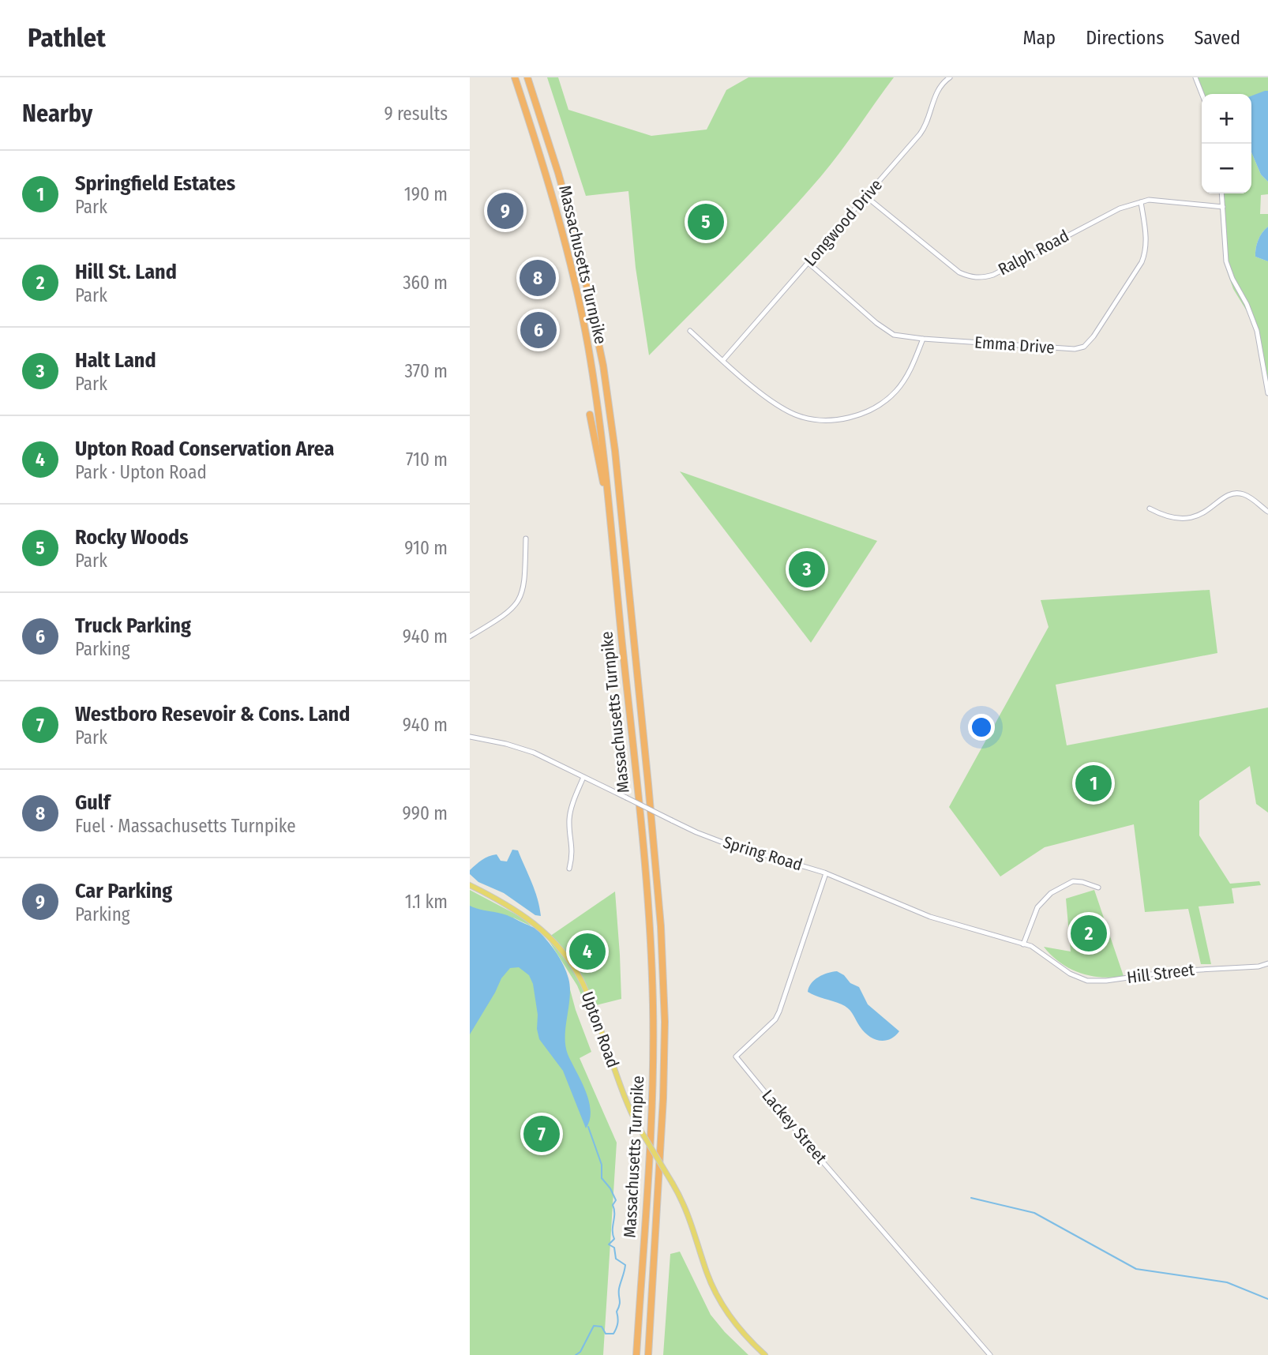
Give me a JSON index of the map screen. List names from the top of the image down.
{
  "streets": {
    "highway": ["Massachusetts Turnpike"],
    "main road": ["Upton Road"],
    "street": [
      "Longwood Drive",
      "Ralph Road",
      "Emma Drive",
      "Spring Road",
      "Hill Street",
      "Lackey Street"
    ]
  },
  "crossings": [
    ["Longwood Drive", "Ralph Road"],
    ["Longwood Drive", "Emma Drive"],
    ["Ralph Road", "Emma Drive"],
    ["Spring Road", "Hill Street"],
    ["Spring Road", "Lackey Street"]
  ],
  "page": {
    "header": "Pathlet",
    "nav": ["Map", "Directions", "Saved"],
    "heading": ["Nearby", "9 results"],
    "map_buttons": ["+", "−"],
    "list": [
      {
        "mark": "1",
        "name": "Springfield Estates",
        "note": "Park",
        "value": "190 m"
      },
      {
        "mark": "2",
        "name": "Hill St. Land",
        "note": "Park",
        "value": "360 m"
      },
      {
        "mark": "3",
        "name": "Halt Land",
        "note": "Park",
        "value": "370 m"
      },
      {
        "mark": "4",
        "name": "Upton Road Conservation Area",
        "note": "Park · Upton Road",
        "value": "710 m"
      },
      {
        "mark": "5",
        "name": "Rocky Woods",
        "note": "Park",
        "value": "910 m"
      },
      {
        "mark": "6",
        "name": "Truck Parking",
        "note": "Parking",
        "value": "940 m"
      },
      {
        "mark": "7",
        "name": "Westboro Resevoir & Cons. Land",
        "note": "Park",
        "value": "940 m"
      },
      {
        "mark": "8",
        "name": "Gulf",
        "note": "Fuel · Massachusetts Turnpike",
        "value": "990 m"
      },
      {
        "mark": "9",
        "name": "Car Parking",
        "note": "Parking",
        "value": "1.1 km"
      }
    ],
    "pins": [
      "9",
      "5",
      "8",
      "6",
      "3",
      "1",
      "2",
      "4",
      "7"
    ]
  }
}
